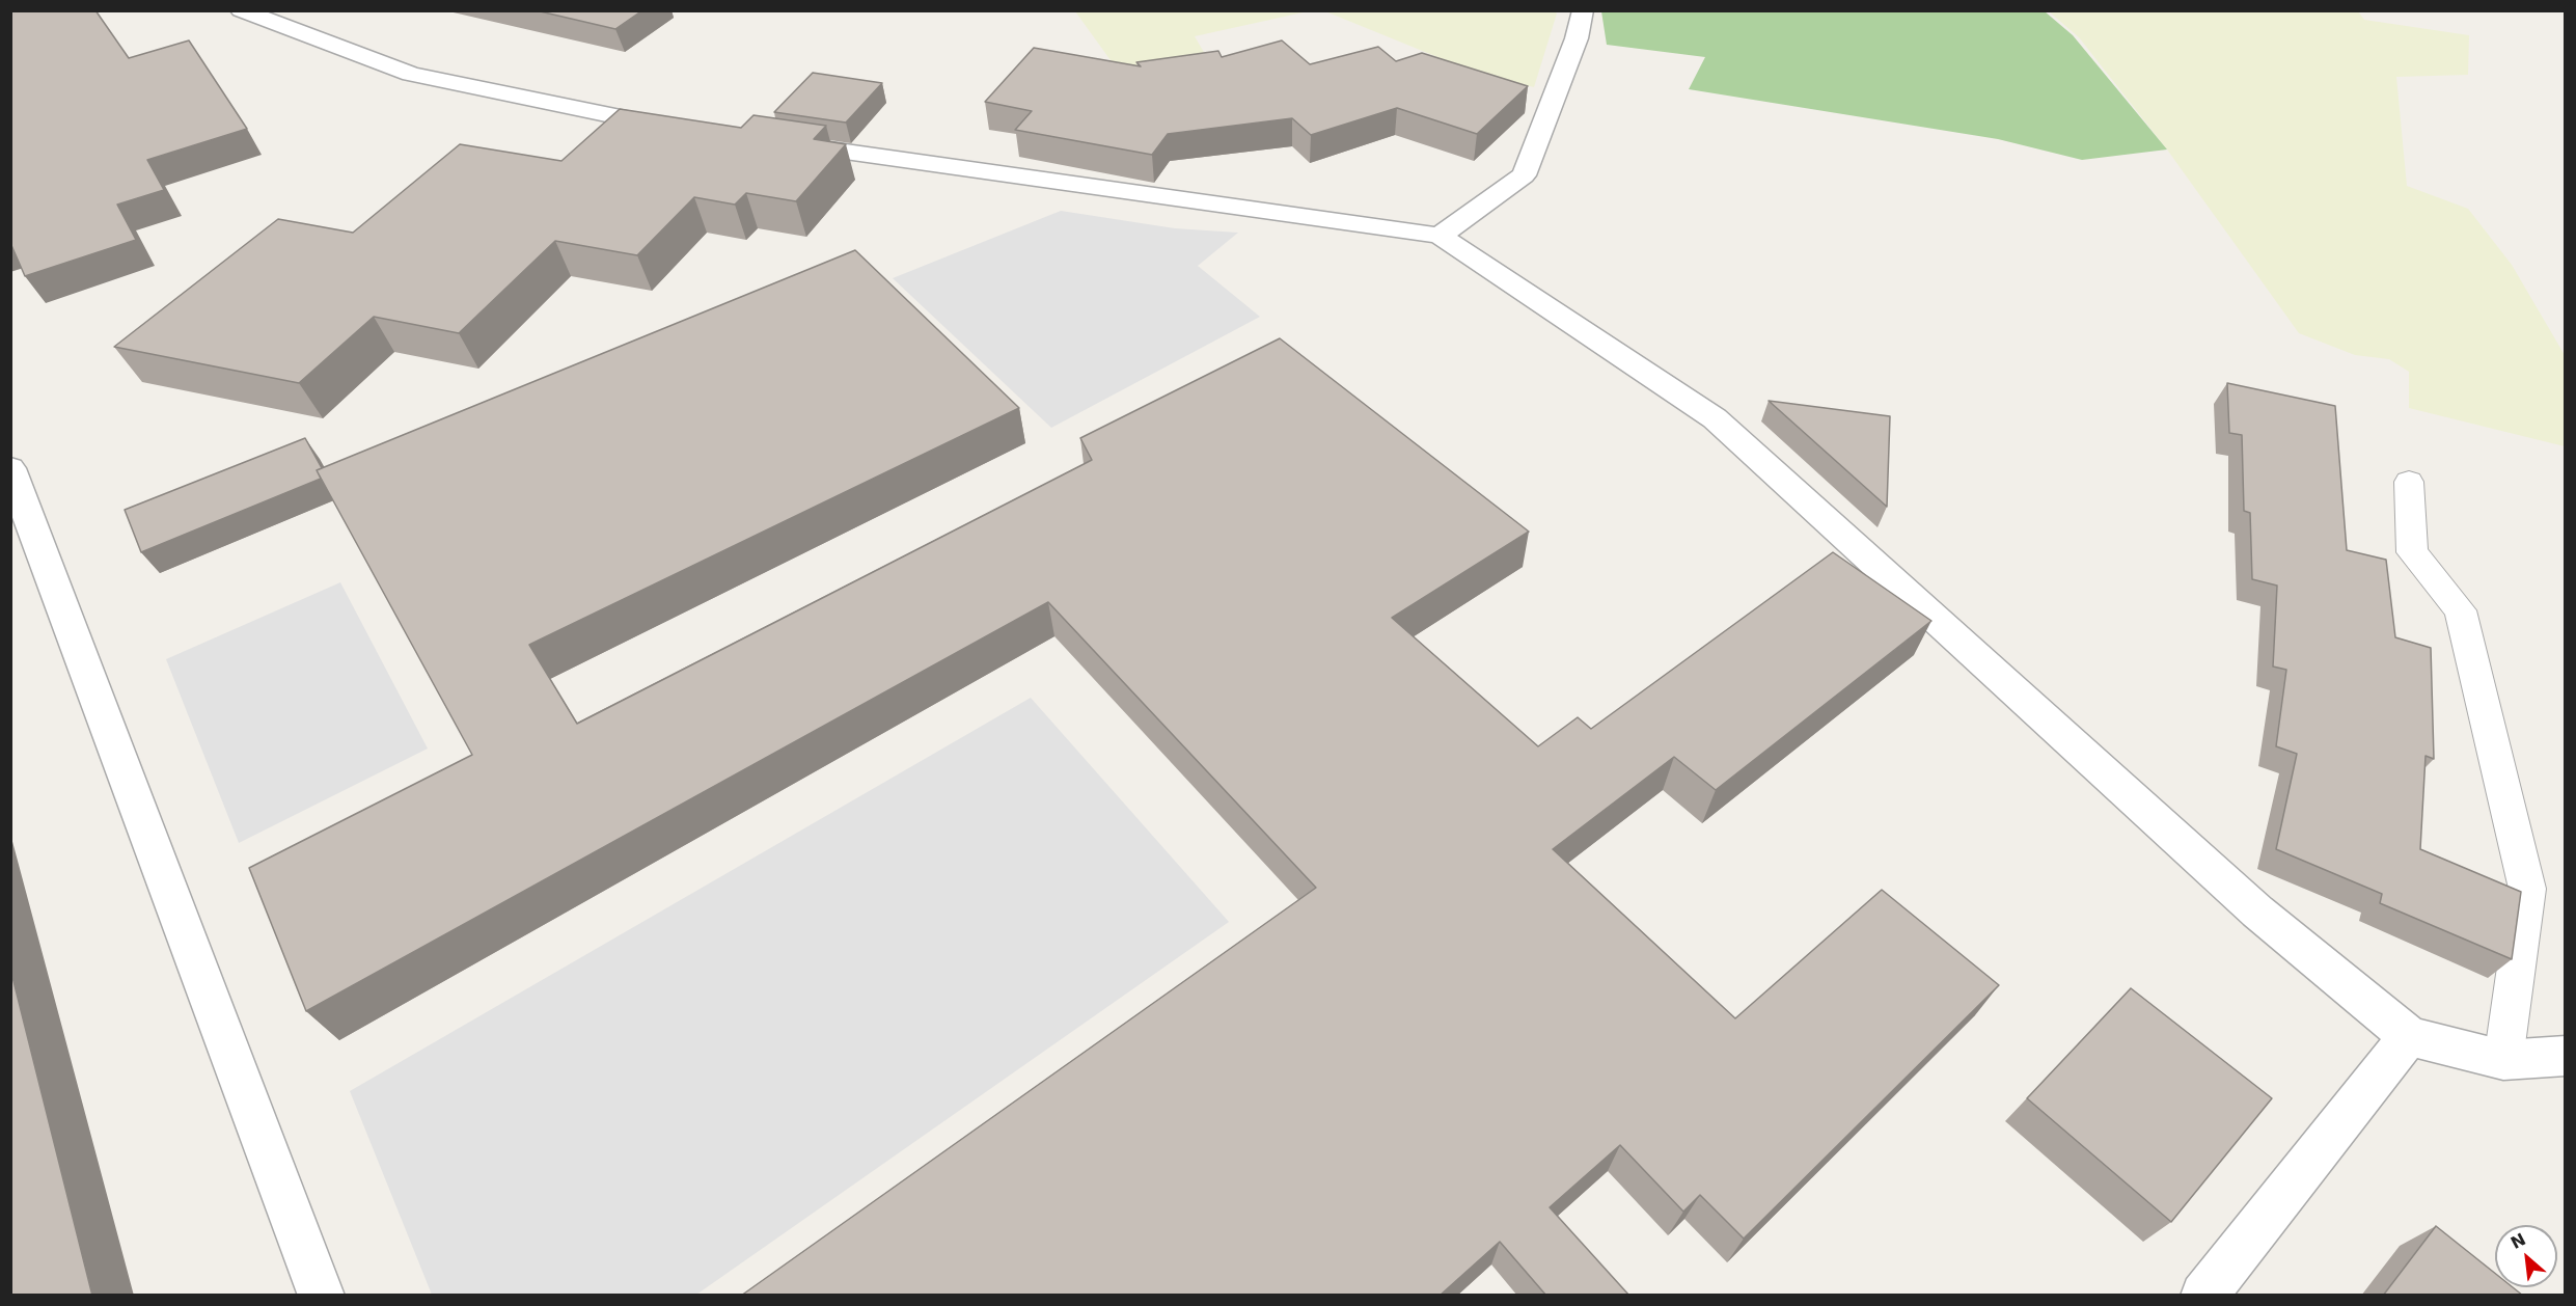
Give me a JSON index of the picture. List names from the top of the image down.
{
  "north": "top left"
}
